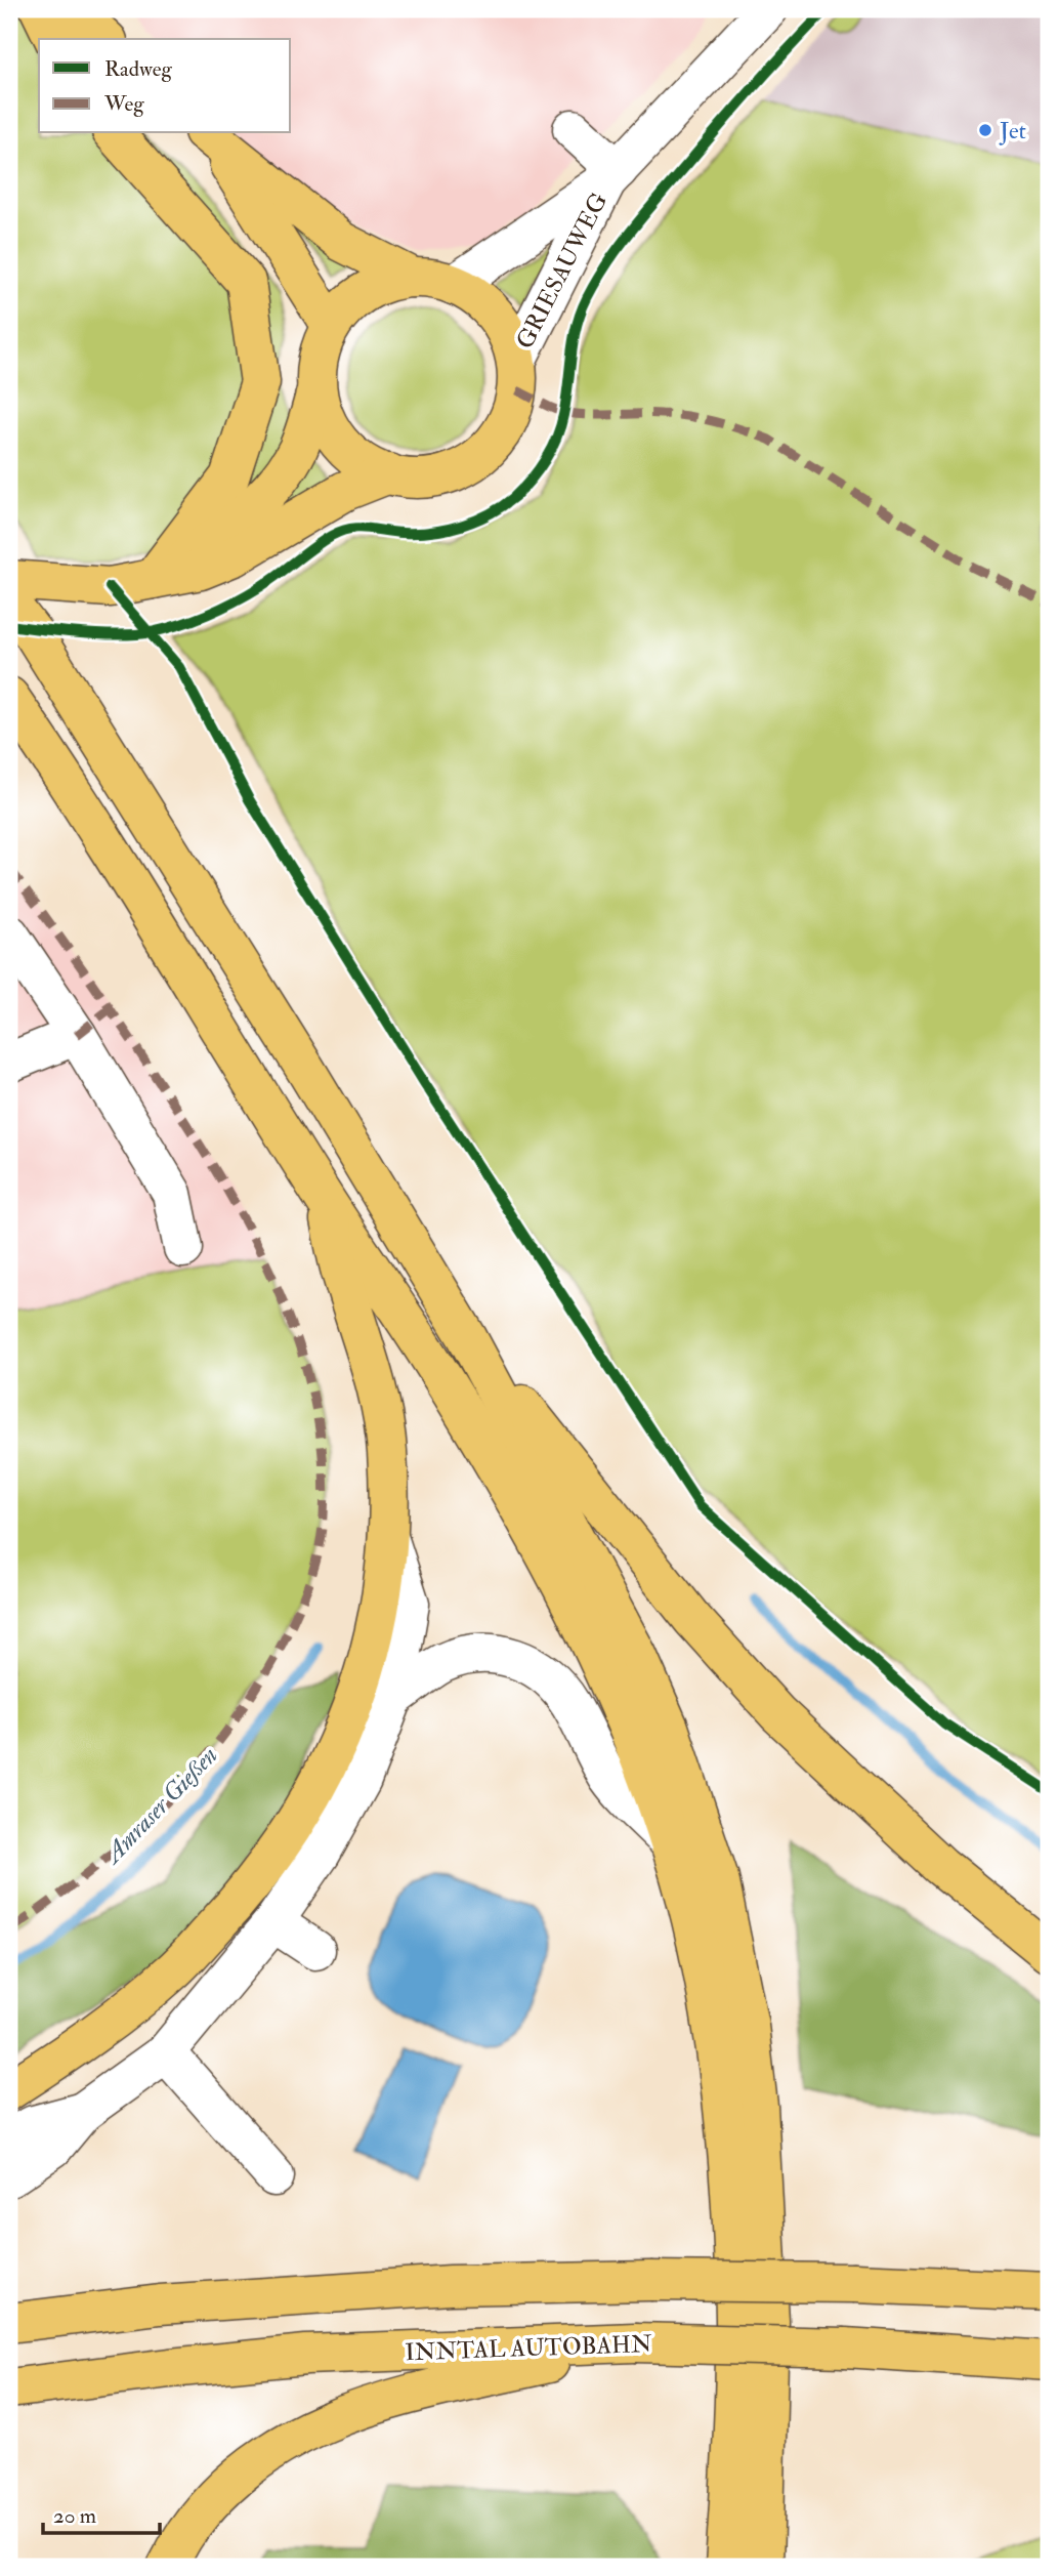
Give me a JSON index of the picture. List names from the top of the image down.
{
  "streets": {
    "main road": ["GRIESAUWEG", "INNTAL AUTOBAHN"]
  },
  "water": ["Amraser Gießen"],
  "places": ["Jet"],
  "legend": ["Radweg", "Weg"],
  "scale_bar": "20 m"
}
